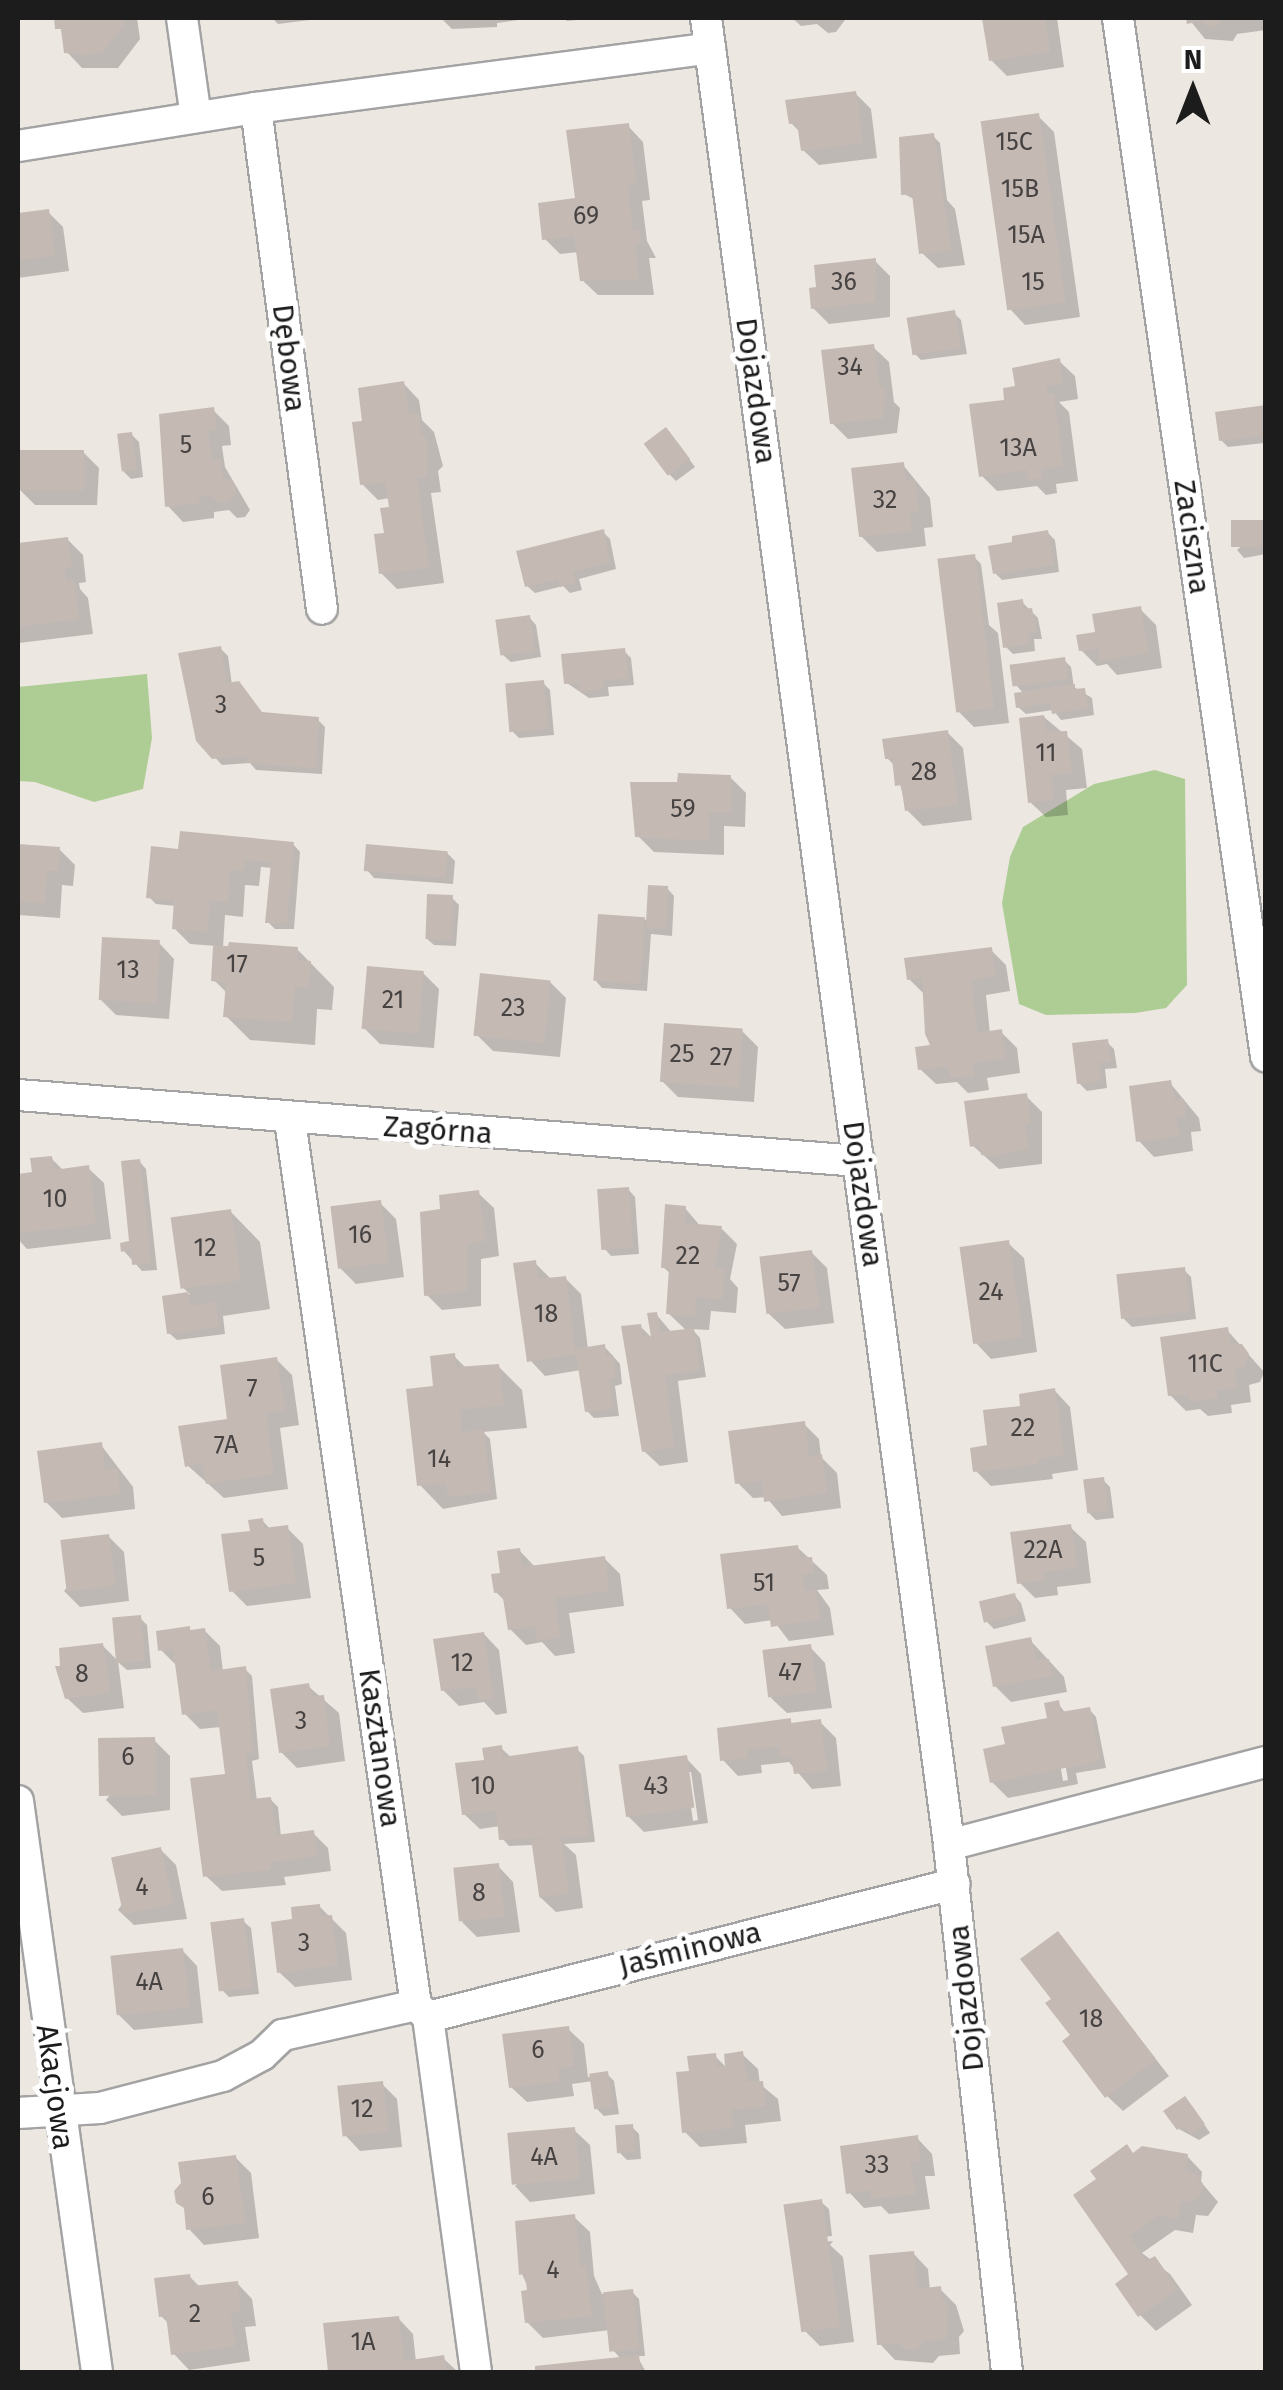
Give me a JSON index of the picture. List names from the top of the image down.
{
  "streets": {
    "street": [
      "Dębowa",
      "Dojazdowa",
      "Zaciszna",
      "Zagórna",
      "Kasztanowa",
      "Jaśminowa",
      "Akacjowa"
    ]
  },
  "crossings": [
    ["Dojazdowa", "Zagórna"],
    ["Dojazdowa", "Jaśminowa"],
    ["Zagórna", "Kasztanowa"],
    ["Kasztanowa", "Jaśminowa"],
    ["Jaśminowa", "Akacjowa"]
  ],
  "house_numbers": [
    "15C",
    "15B",
    "69",
    "15A",
    "36",
    "15",
    "34",
    "5",
    "13A",
    "32",
    "3",
    "11",
    "28",
    "59",
    "17",
    "13",
    "21",
    "23",
    "25",
    "27",
    "10",
    "16",
    "12",
    "22",
    "57",
    "24",
    "18",
    "11C",
    "7",
    "22",
    "7A",
    "14",
    "22A",
    "5",
    "51",
    "12",
    "47",
    "8",
    "3",
    "6",
    "10",
    "43",
    "4",
    "8",
    "3",
    "4A",
    "18",
    "6",
    "12",
    "4A",
    "33",
    "6",
    "4",
    "2",
    "1A"
  ],
  "north": "top"
}
